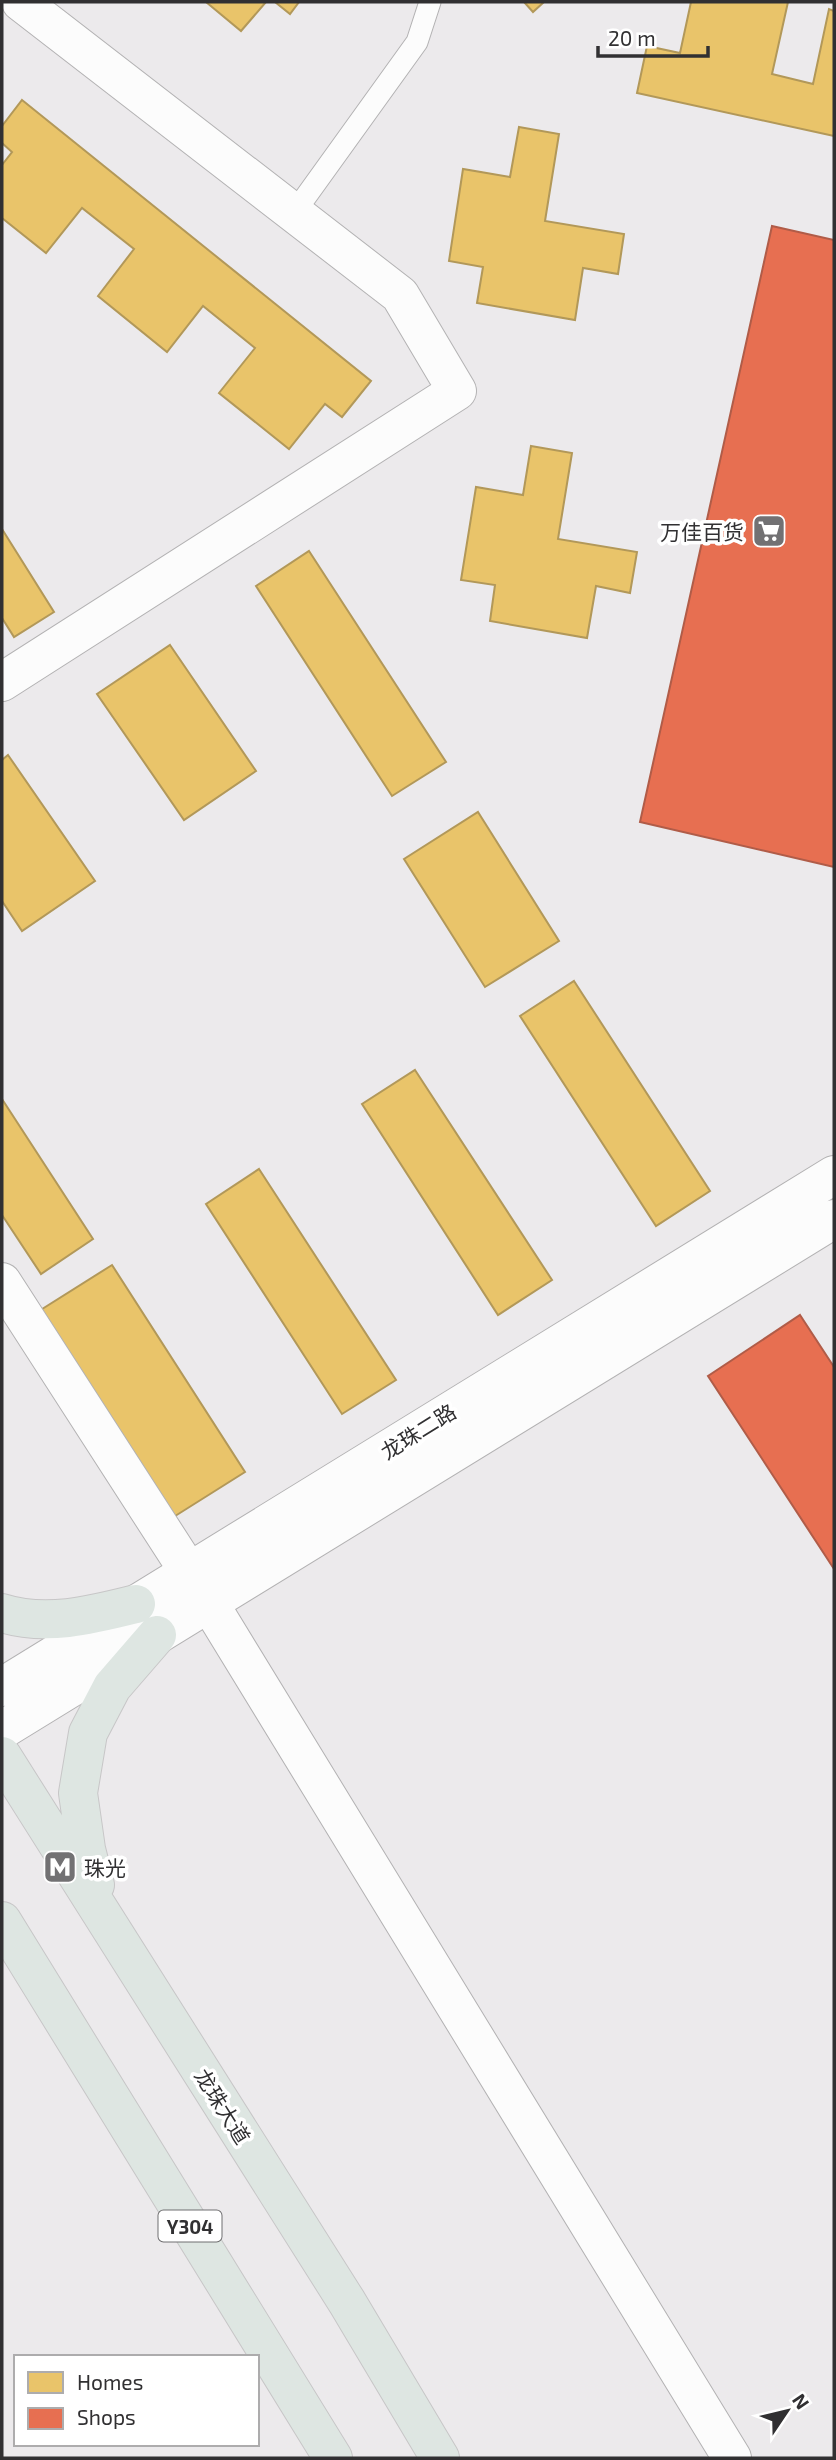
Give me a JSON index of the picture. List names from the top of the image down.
{
  "streets": {
    "main road": ["龙珠大道", "Y304"],
    "street": ["龙珠二路"]
  },
  "places": {
    "supermarket": ["万佳百货"],
    "metro station": ["珠光"]
  },
  "legend": ["Homes", "Shops"],
  "scale_bar": "20 m",
  "north": "top right"
}
